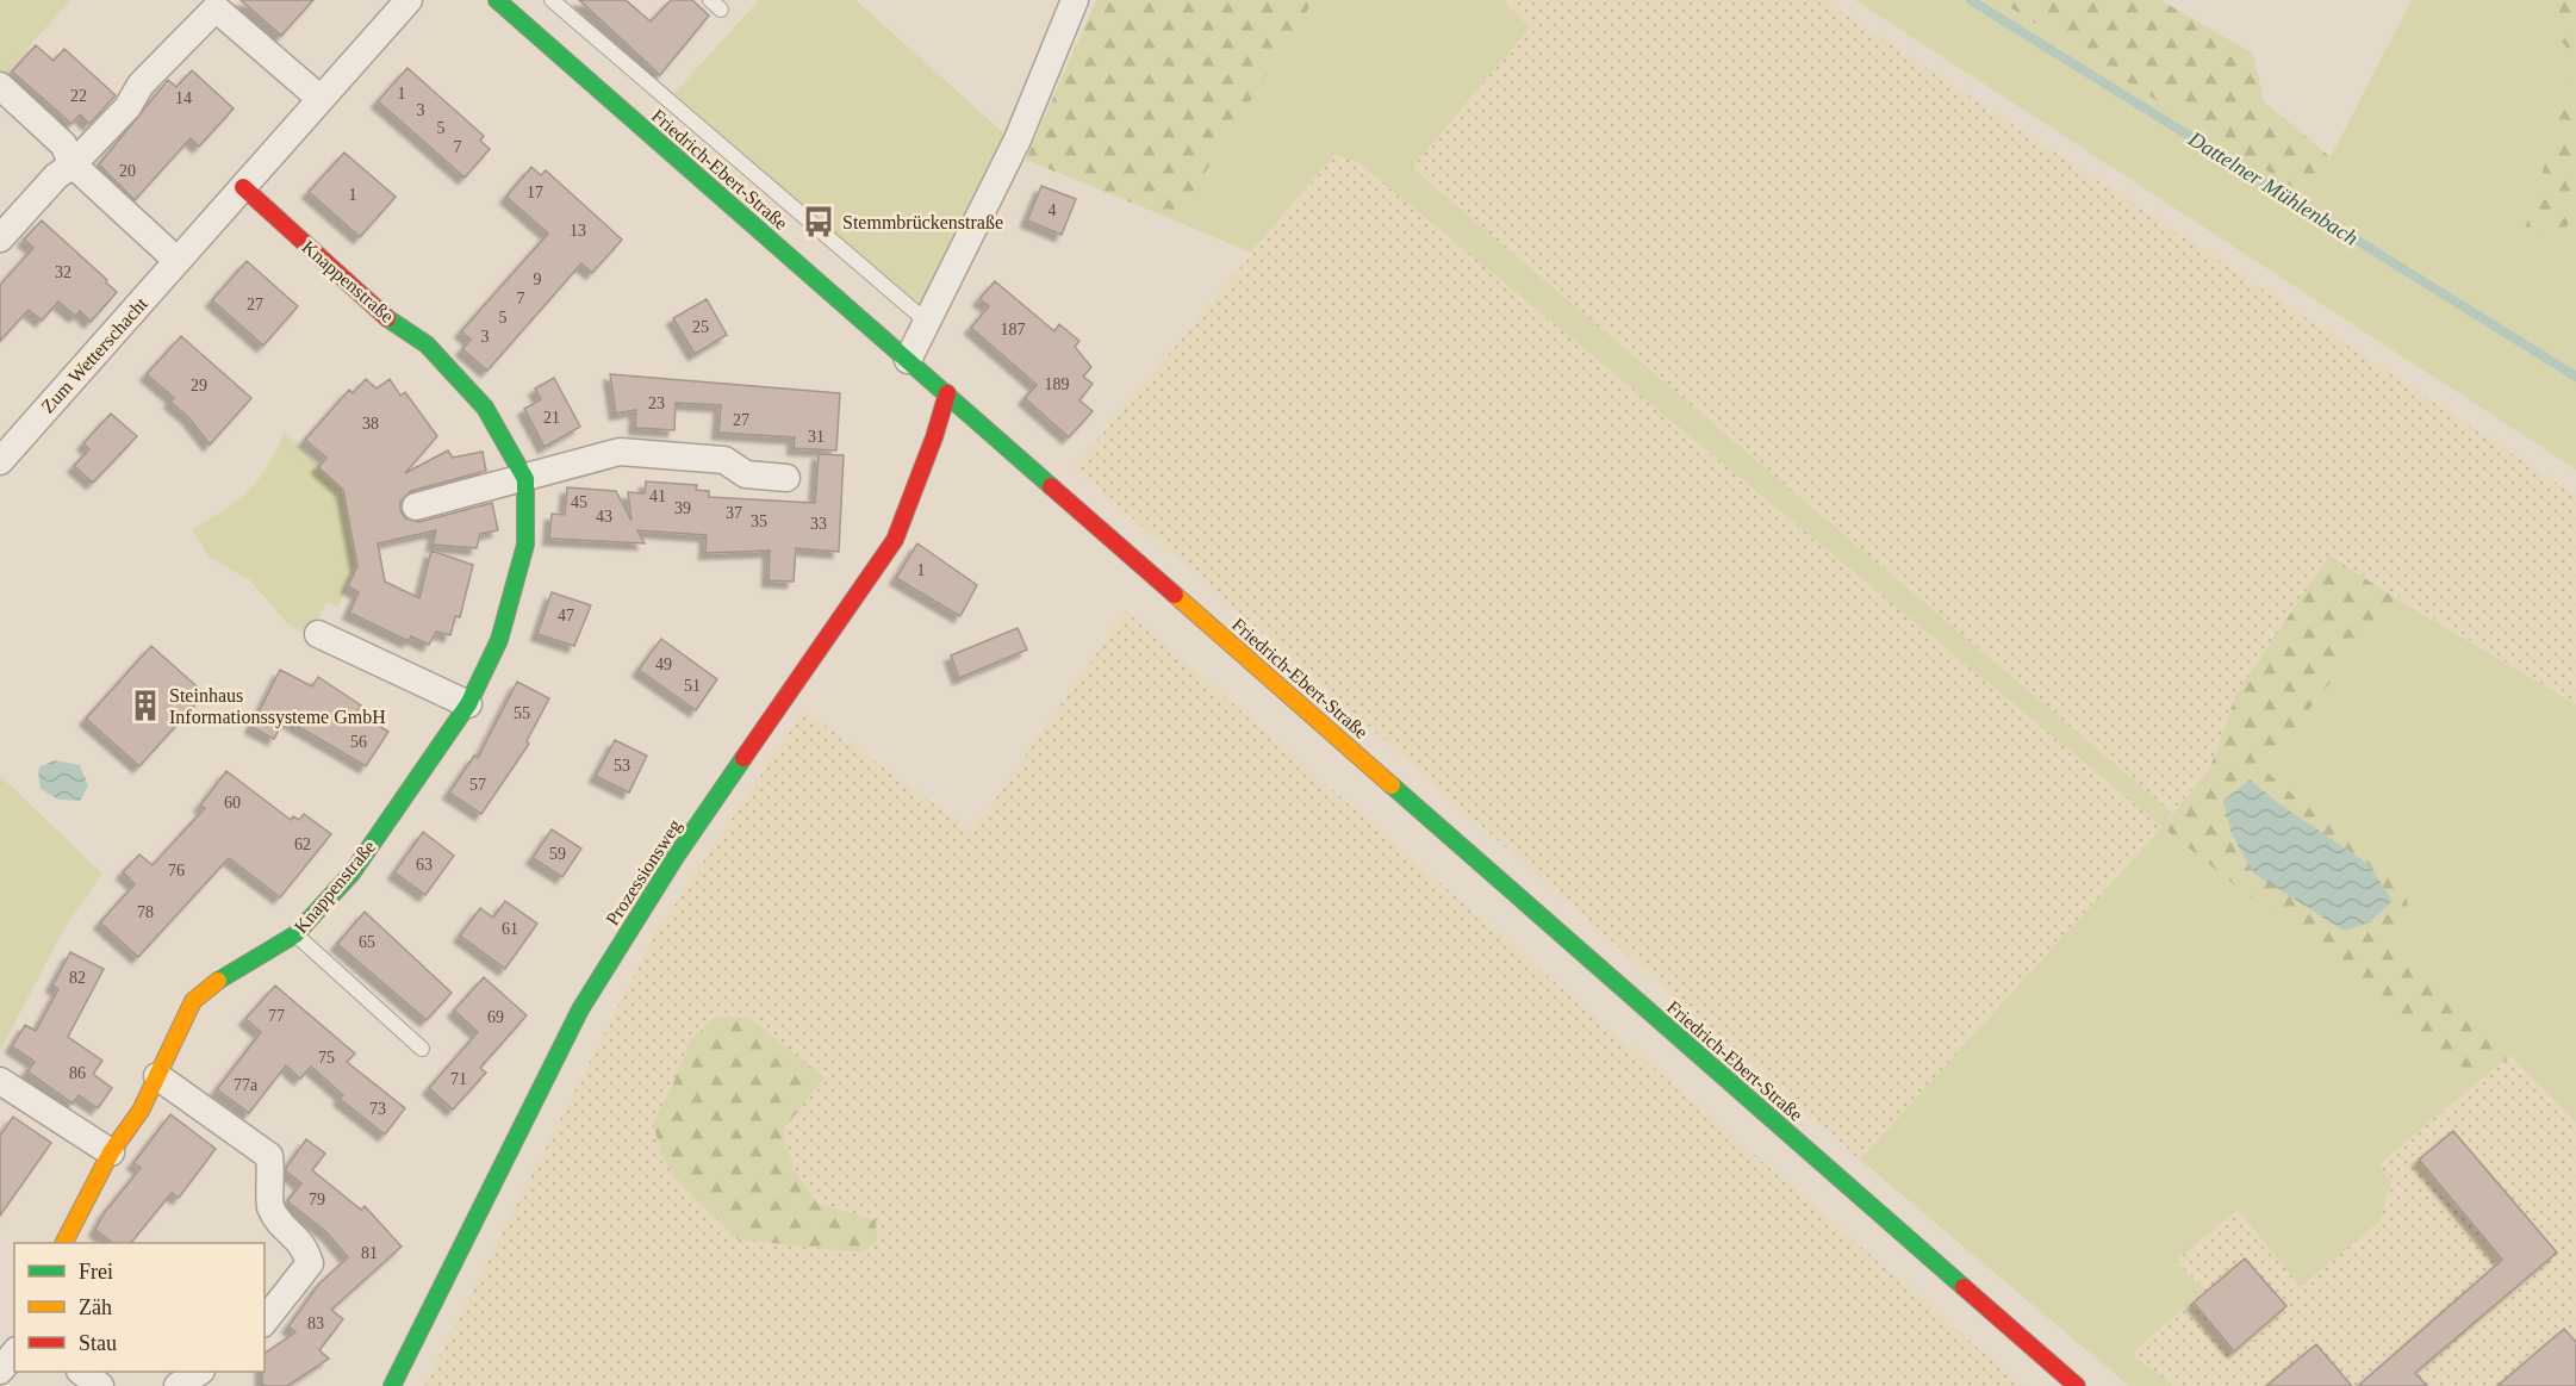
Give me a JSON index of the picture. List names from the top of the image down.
{
  "streets": {
    "street": [
      "Friedrich-Ebert-Straße",
      "Knappenstraße",
      "Zum Wetterschacht",
      "Prozessionsweg"
    ]
  },
  "crossings": [
    ["Friedrich-Ebert-Straße", "Prozessionsweg"],
    ["Knappenstraße", "Zum Wetterschacht"]
  ],
  "water": ["Dattelner Mühlenbach"],
  "places": {
    "bus stop": ["Stemmbrückenstraße"],
    "building": ["Steinhaus Informationssysteme GmbH"]
  },
  "house_numbers": [
    "1",
    "22",
    "14",
    "3",
    "5",
    "7",
    "20",
    "17",
    "1",
    "4",
    "13",
    "32",
    "9",
    "7",
    "27",
    "5",
    "25",
    "187",
    "3",
    "189",
    "29",
    "23",
    "21",
    "27",
    "38",
    "31",
    "41",
    "45",
    "39",
    "37",
    "43",
    "35",
    "33",
    "1",
    "47",
    "49",
    "51",
    "55",
    "56",
    "53",
    "57",
    "60",
    "62",
    "59",
    "63",
    "76",
    "78",
    "61",
    "65",
    "82",
    "77",
    "69",
    "75",
    "86",
    "71",
    "77a",
    "73",
    "79",
    "81",
    "83"
  ],
  "legend": ["Frei", "Zäh", "Stau"]
}
